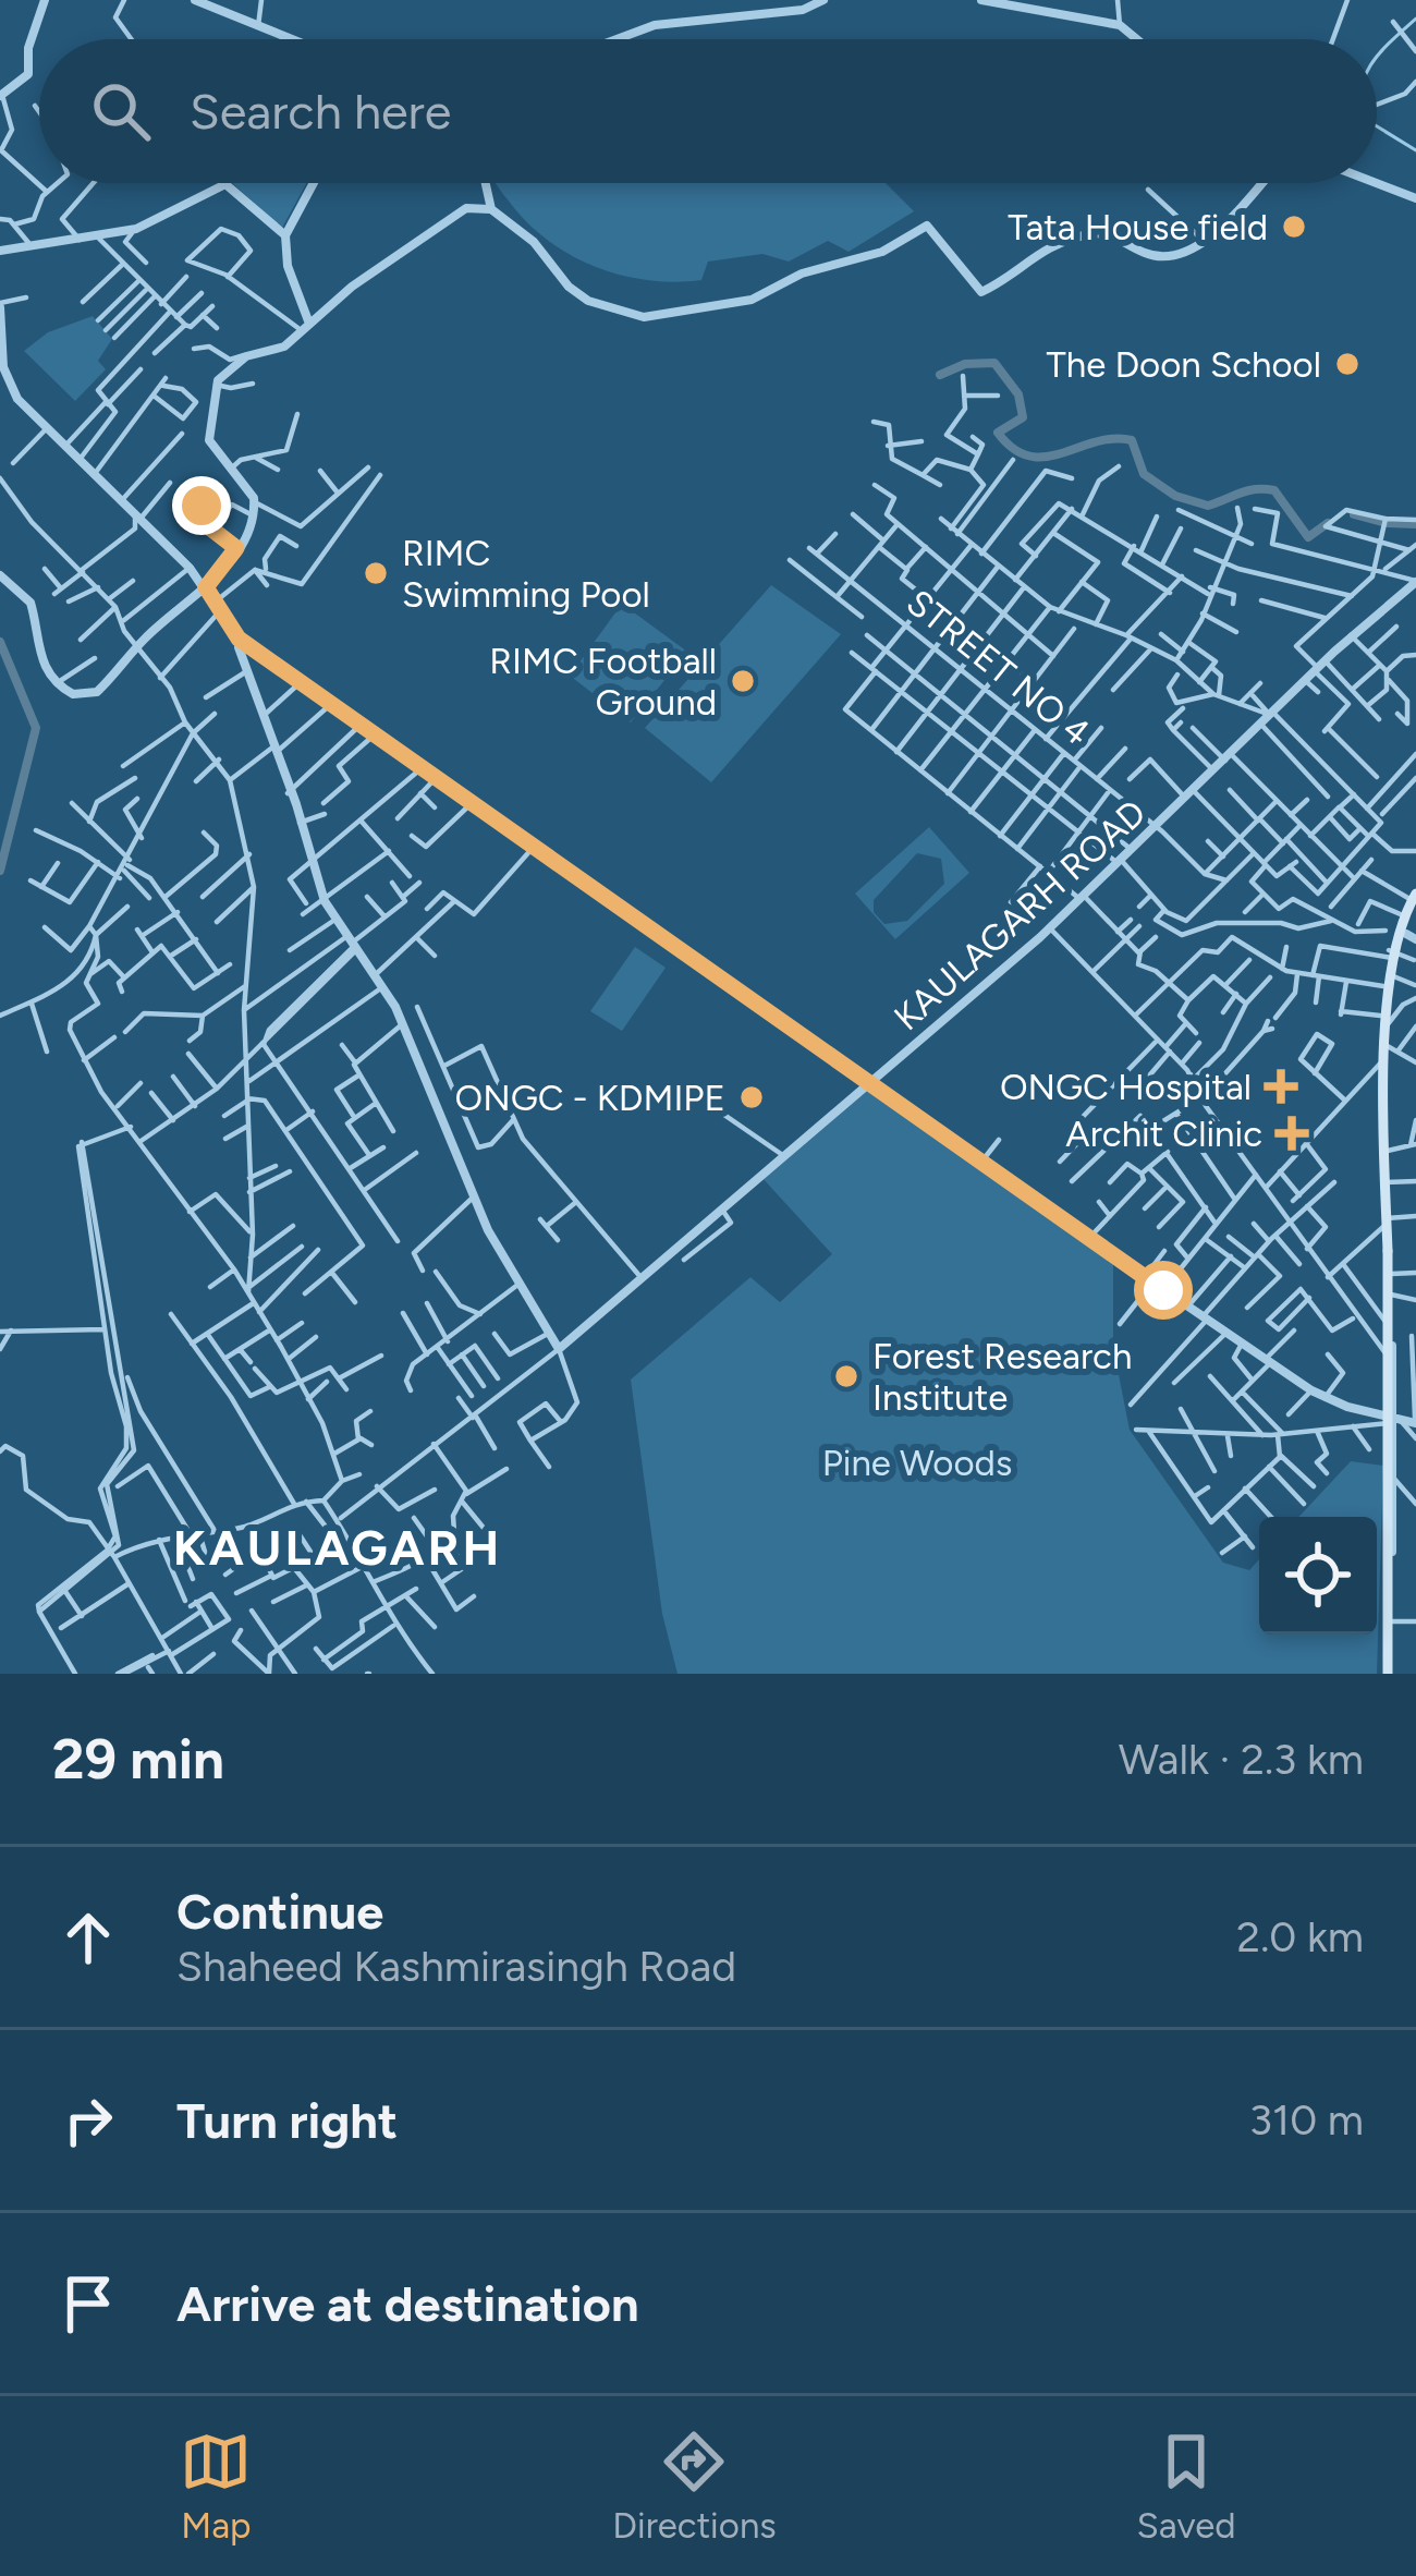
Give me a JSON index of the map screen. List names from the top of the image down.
{
  "streets": {
    "street": ["STREET NO 4", "KAULAGARH ROAD"]
  },
  "crossings": [
    ["STREET NO 4", "KAULAGARH ROAD"]
  ],
  "districts": ["KAULAGARH"],
  "parks": ["Pine Woods"],
  "places": {
    "other": [
      "Tata House field",
      "The Doon School",
      "RIMC Swimming Pool",
      "RIMC Football Ground",
      "ONGC - KDMIPE",
      "Forest Research Institute"
    ],
    "health": ["ONGC Hospital", "Archit Clinic"]
  },
  "page": {
    "search": "Search here",
    "heading": ["29 min", "Walk · 2.3 km"],
    "list": [
      ["Continue", "Shaheed Kashmirasingh Road", "2.0 km"],
      ["Turn right", "310 m"],
      "Arrive at destination"
    ],
    "nav": ["Map", "Directions", "Saved"]
  }
}
